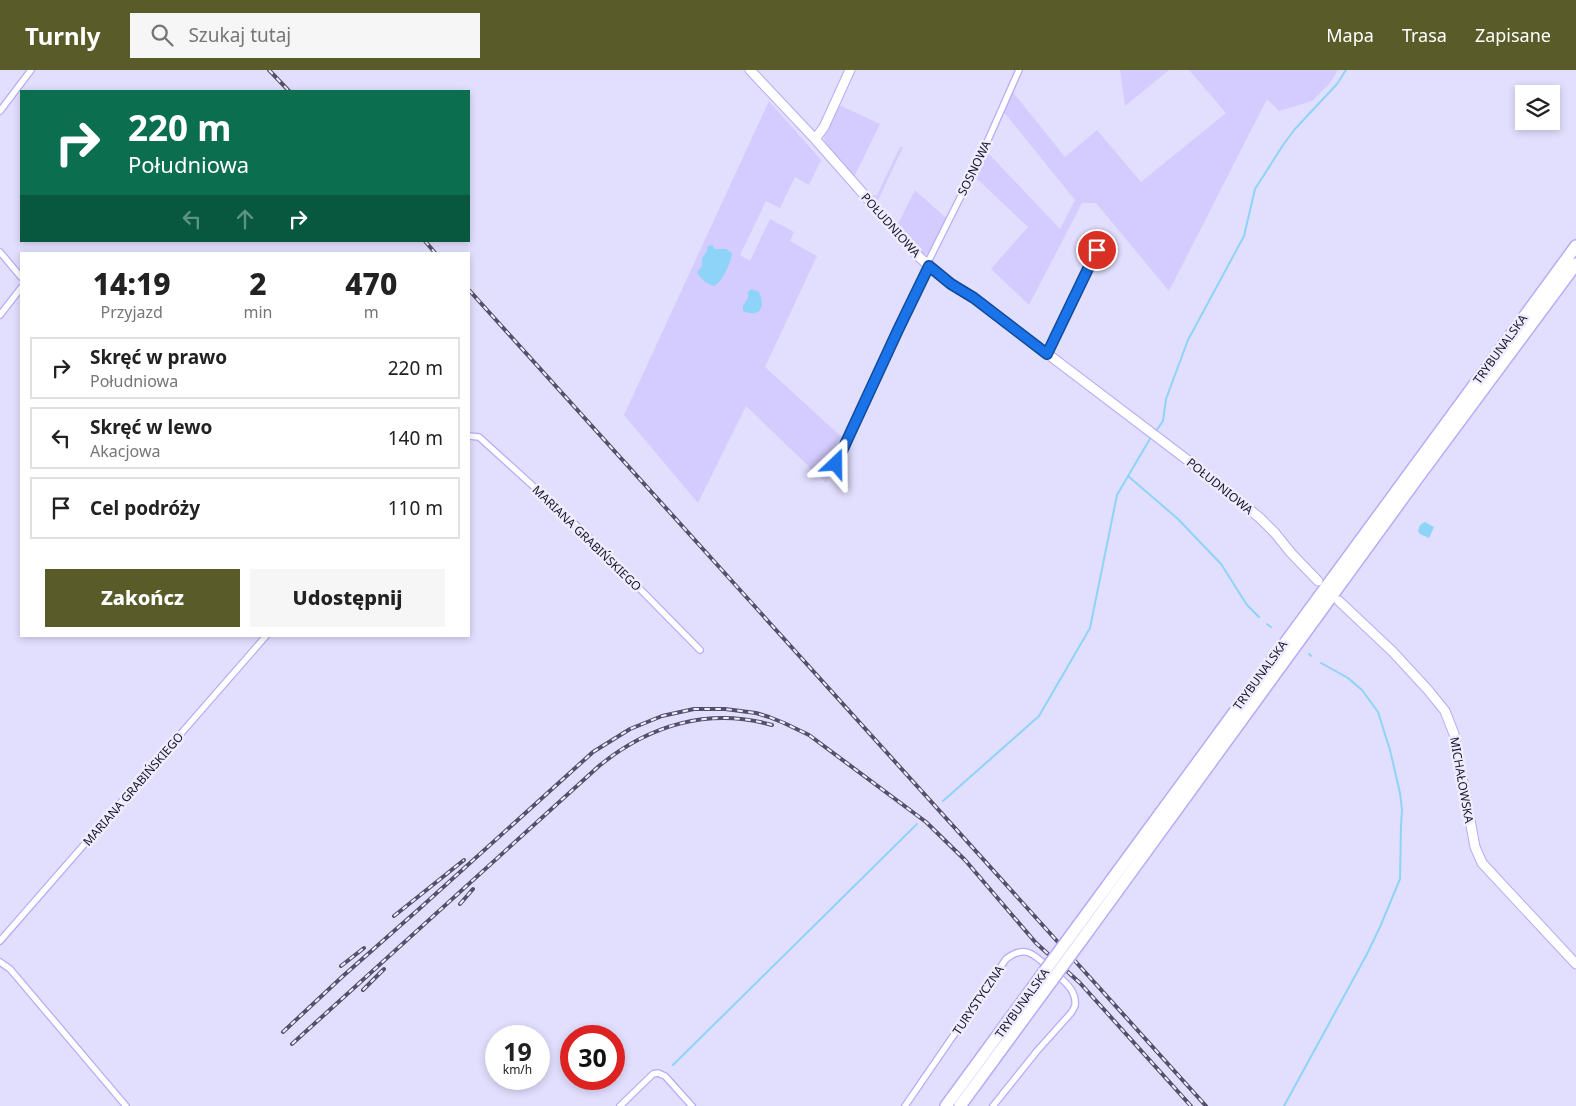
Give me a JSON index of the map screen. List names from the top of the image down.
{
  "streets": {
    "highway": ["TRYBUNALSKA"],
    "street": [
      "SOSNOWA",
      "POŁUDNIOWA",
      "MARIANA GRABIŃSKIEGO",
      "MICHAŁOWSKA",
      "TURYSTYCZNA"
    ]
  },
  "crossings": [
    ["SOSNOWA", "POŁUDNIOWA"]
  ],
  "page": {
    "header": "Turnly",
    "search": "Szukaj tutaj",
    "nav": ["Mapa", "Trasa", "Zapisane"],
    "turn": ["220 m", "Południowa"],
    "eta": [
      "14:19",
      "Przyjazd",
      "2",
      "min",
      "470",
      "m"
    ],
    "list": [
      {
        "name": "Skręć w prawo",
        "note": "Południowa",
        "value": "220 m"
      },
      {
        "name": "Skręć w lewo",
        "note": "Akacjowa",
        "value": "140 m"
      },
      {
        "name": "Cel podróży",
        "value": "110 m"
      }
    ],
    "buttons": ["Zakończ", "Udostępnij"],
    "speed": "19 km/h",
    "limit": "30"
  }
}
